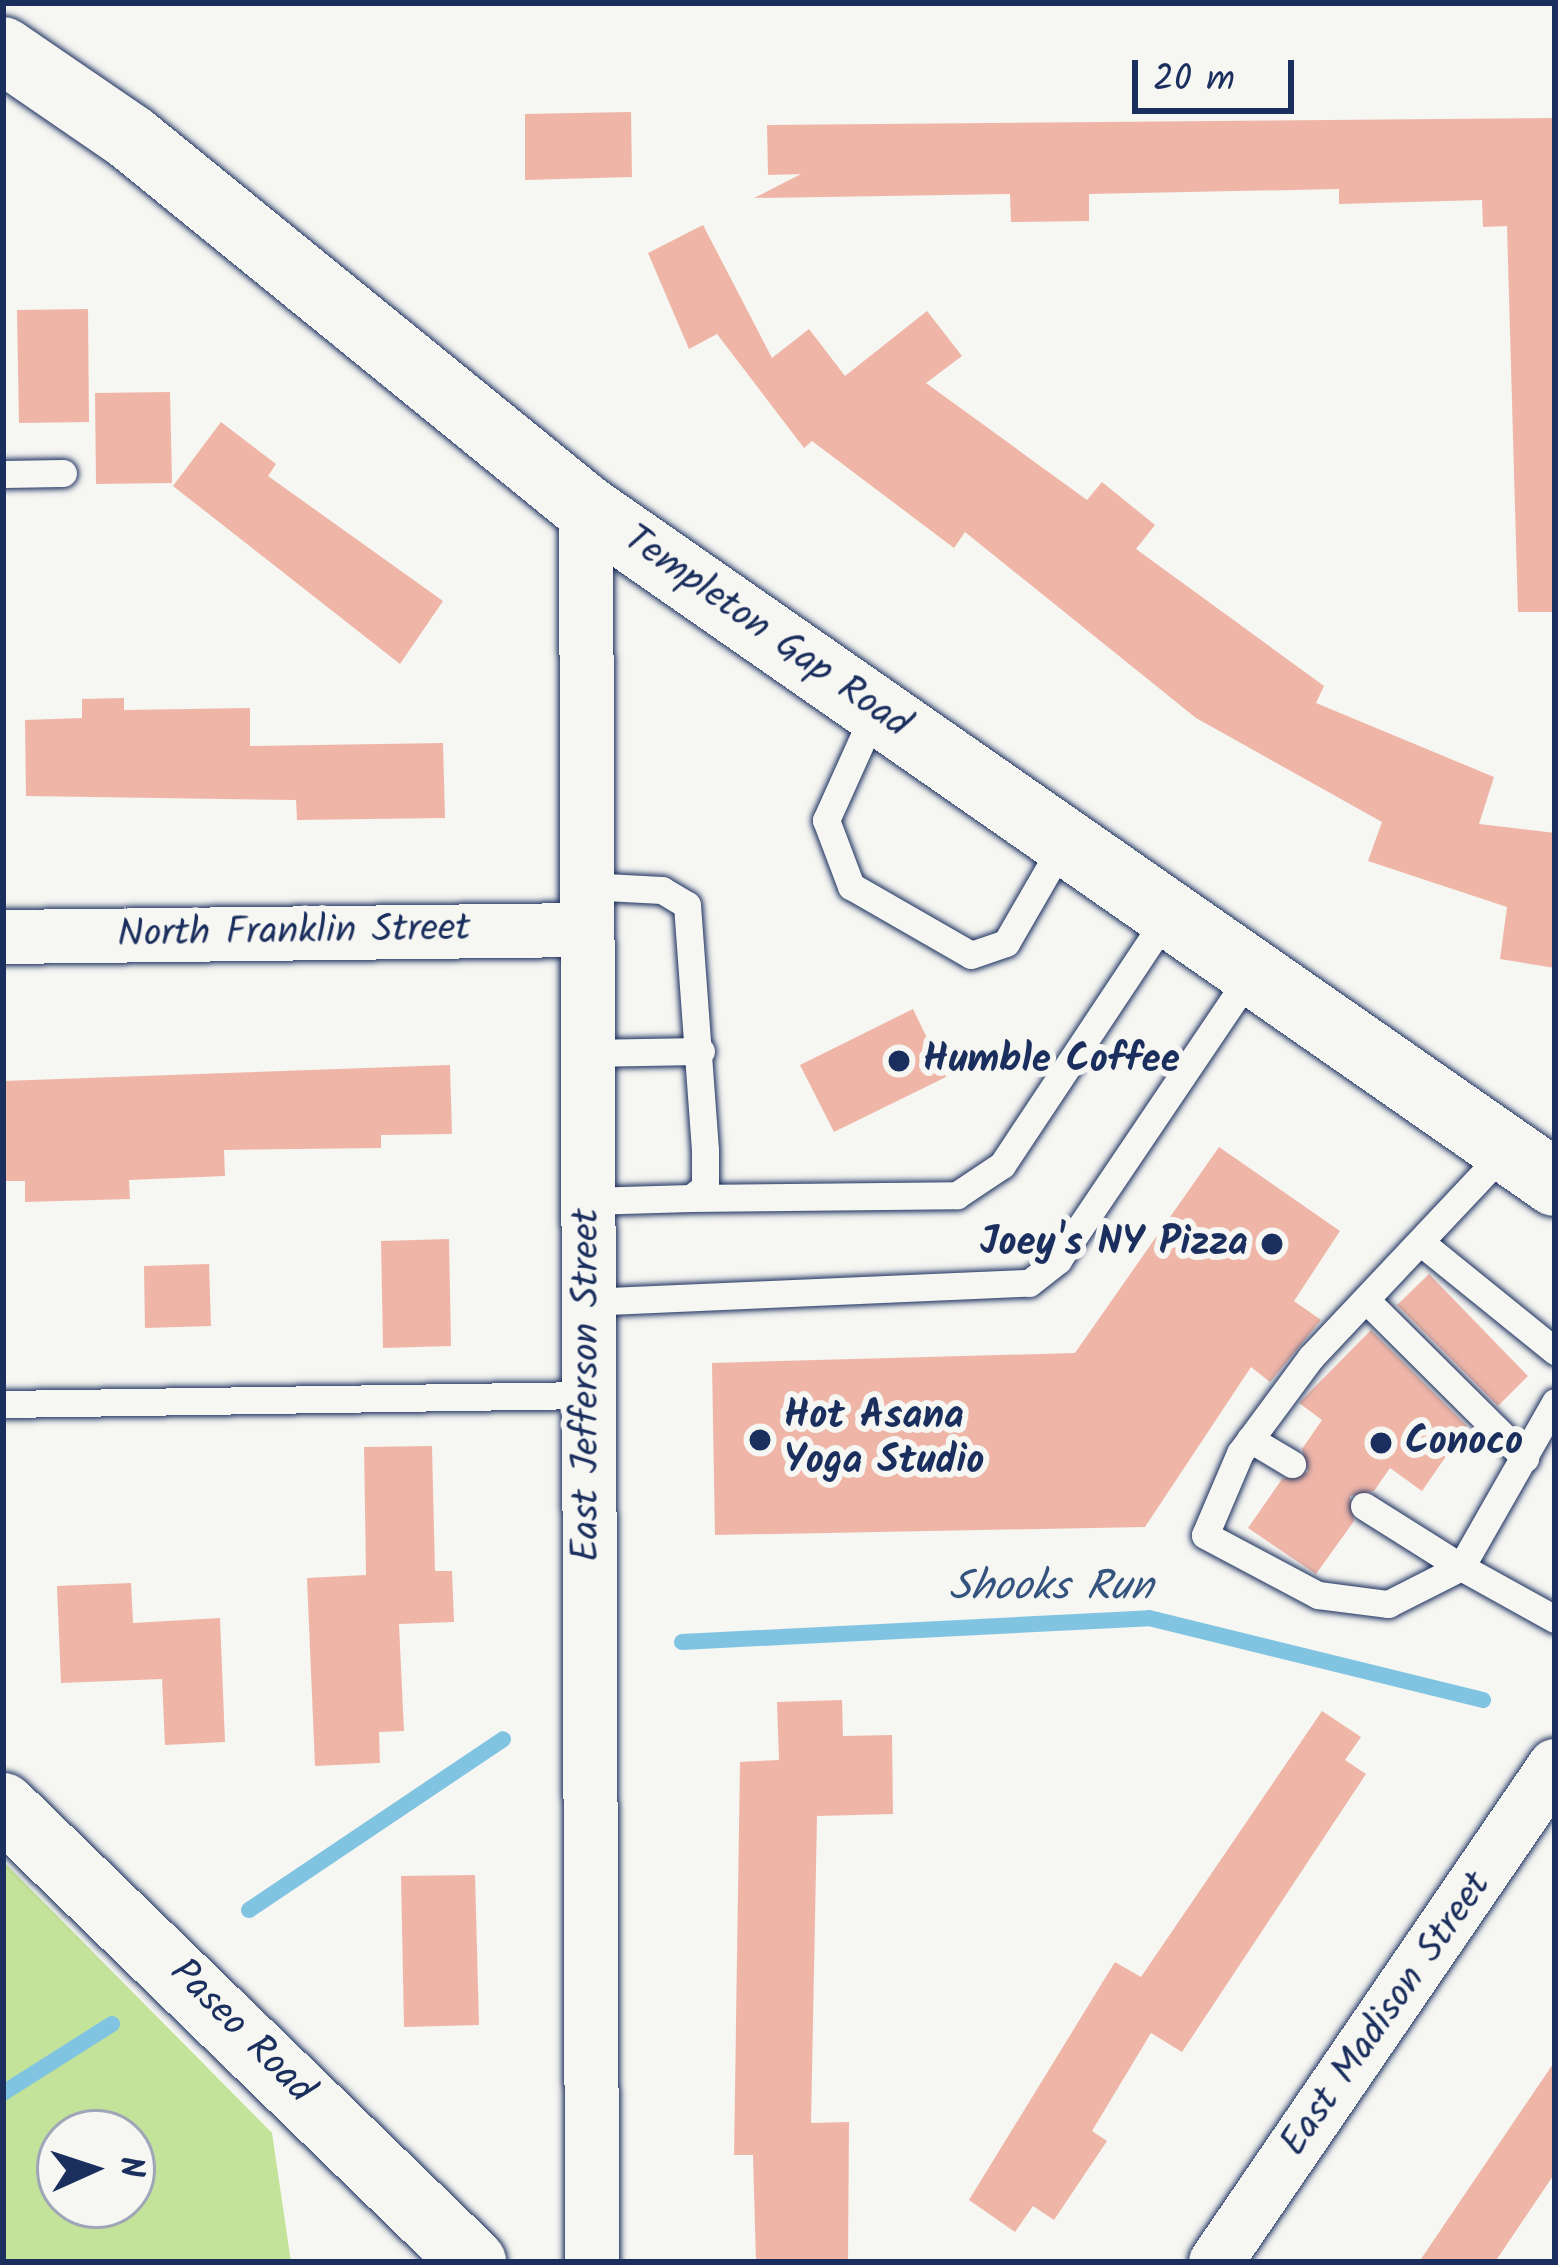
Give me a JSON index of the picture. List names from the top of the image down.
{
  "streets": {
    "street": [
      "Templeton Gap Road",
      "North Franklin Street",
      "East Jefferson Street",
      "East Madison Street",
      "Paseo Road"
    ]
  },
  "crossings": [
    ["Templeton Gap Road", "East Jefferson Street"],
    ["North Franklin Street", "East Jefferson Street"]
  ],
  "water": ["Shooks Run"],
  "places": [
    "Humble Coffee",
    "Joey's NY Pizza",
    "Hot Asana Yoga Studio",
    "Conoco"
  ],
  "scale_bar": "20 m",
  "north": "right"
}
